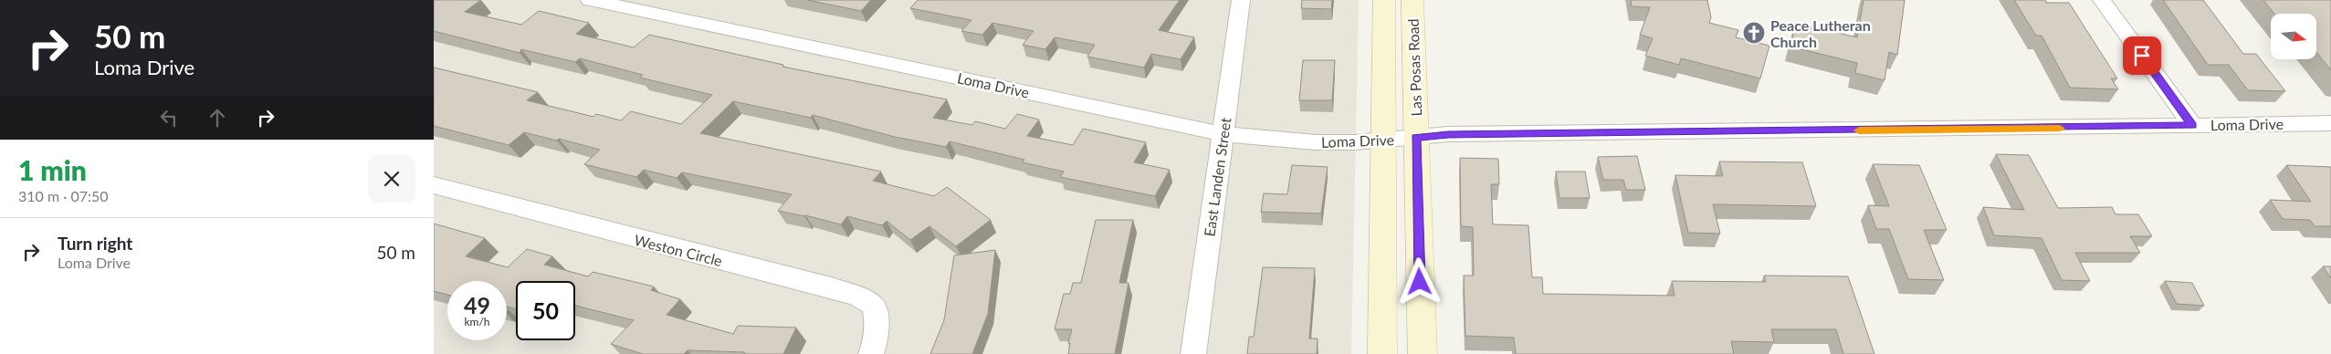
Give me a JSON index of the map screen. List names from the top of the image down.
{
  "streets": {
    "main road": ["Las Posas Road"],
    "street": ["Loma Drive", "East Landen Street", "Weston Circle"]
  },
  "crossings": [
    ["Las Posas Road", "Loma Drive"],
    ["Loma Drive", "East Landen Street"]
  ],
  "places": {
    "church": ["Peace Lutheran Church"]
  },
  "north": "right",
  "page": {
    "turn": ["50 m", "Loma Drive"],
    "heading": ["1 min", "310 m · 07:50"],
    "list": [
      {
        "name": "Turn right",
        "note": "Loma Drive",
        "value": "50 m"
      }
    ],
    "speed": "49 km/h",
    "limit": "50"
  }
}
